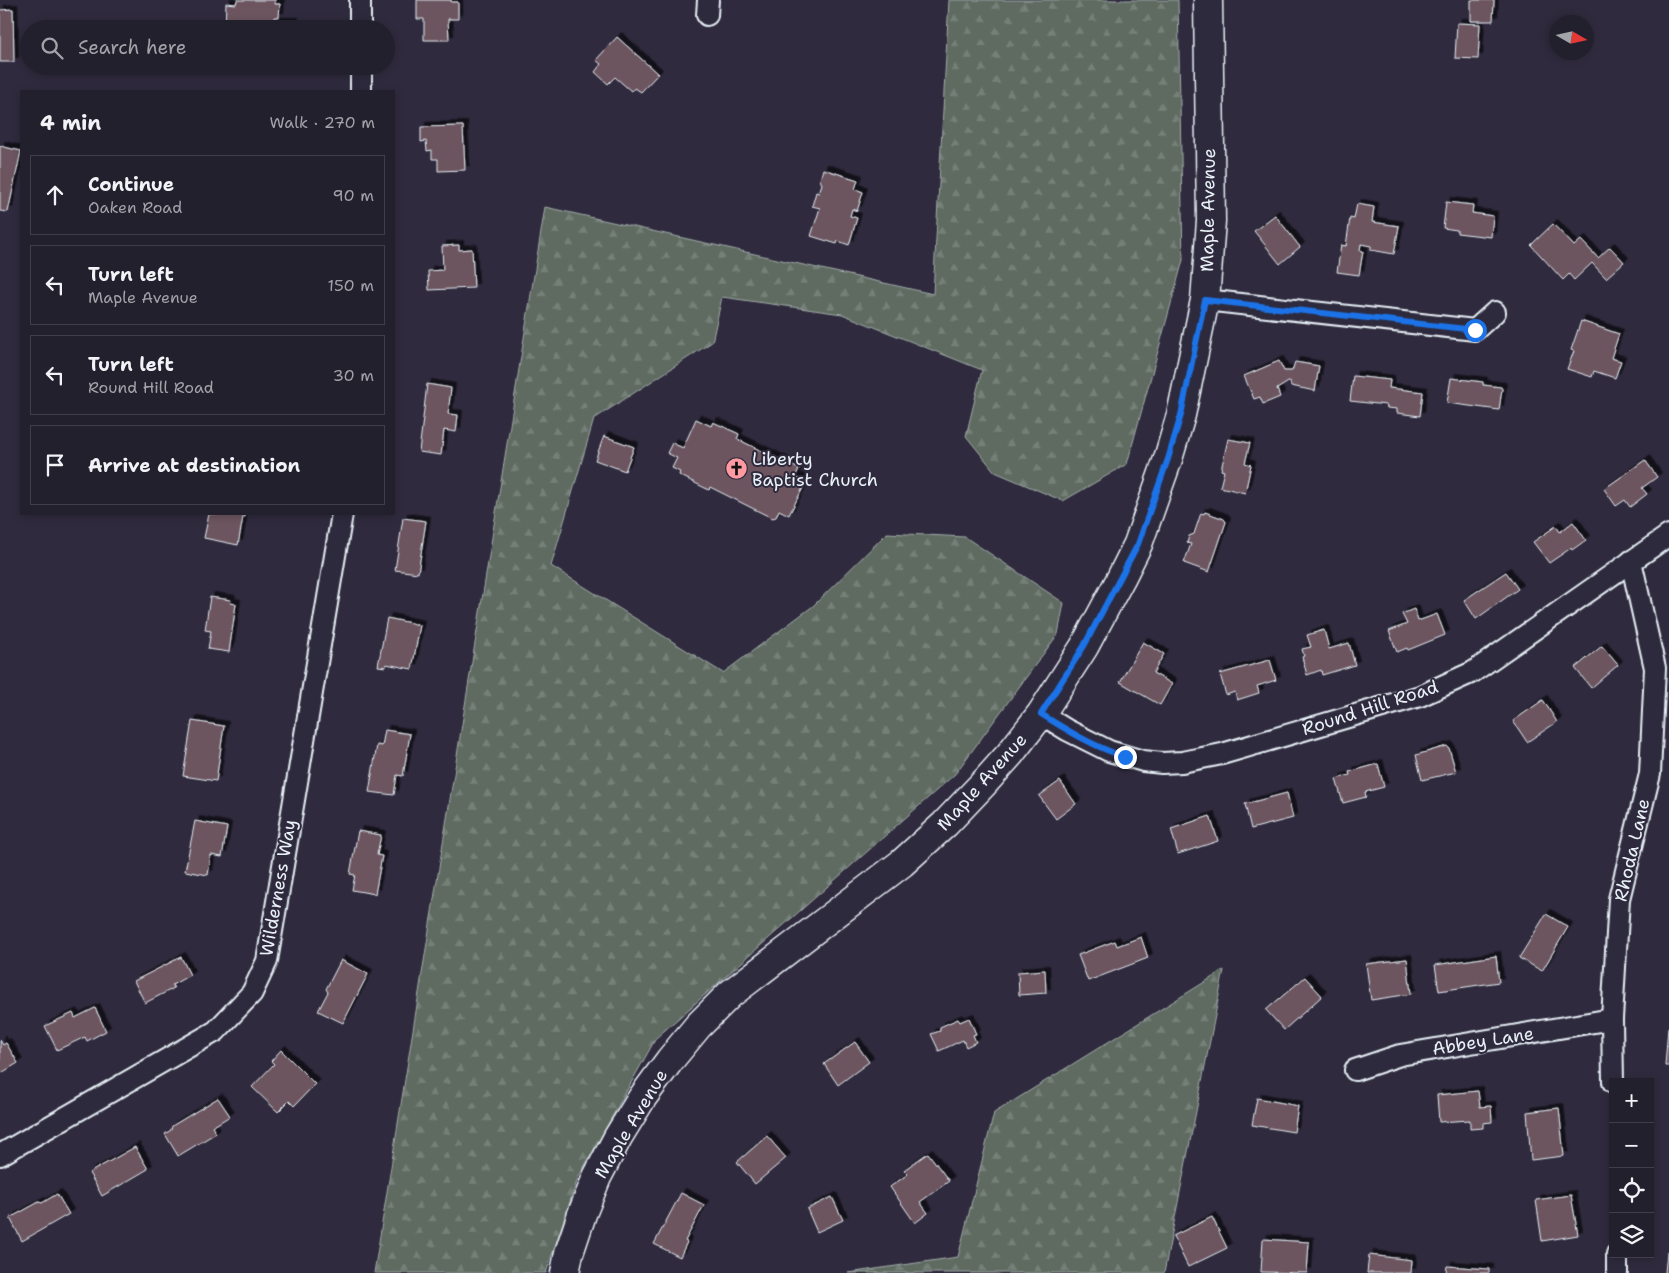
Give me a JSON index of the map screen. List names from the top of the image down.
{
  "streets": {
    "main road": ["Maple Avenue"],
    "street": [
      "Round Hill Road",
      "Rhoda Lane",
      "Wilderness Way",
      "Abbey Lane"
    ]
  },
  "crossings": [
    ["Maple Avenue", "Round Hill Road"],
    ["Round Hill Road", "Rhoda Lane"],
    ["Rhoda Lane", "Abbey Lane"]
  ],
  "places": {
    "church": ["Liberty Baptist Church"]
  },
  "north": "right",
  "page": {
    "search": "Search here",
    "heading": ["4 min", "Walk · 270 m"],
    "list": [
      ["Continue", "Oaken Road", "90 m"],
      ["Turn left", "Maple Avenue", "150 m"],
      ["Turn left", "Round Hill Road", "30 m"],
      "Arrive at destination"
    ],
    "map_buttons": ["+", "−"]
  }
}
